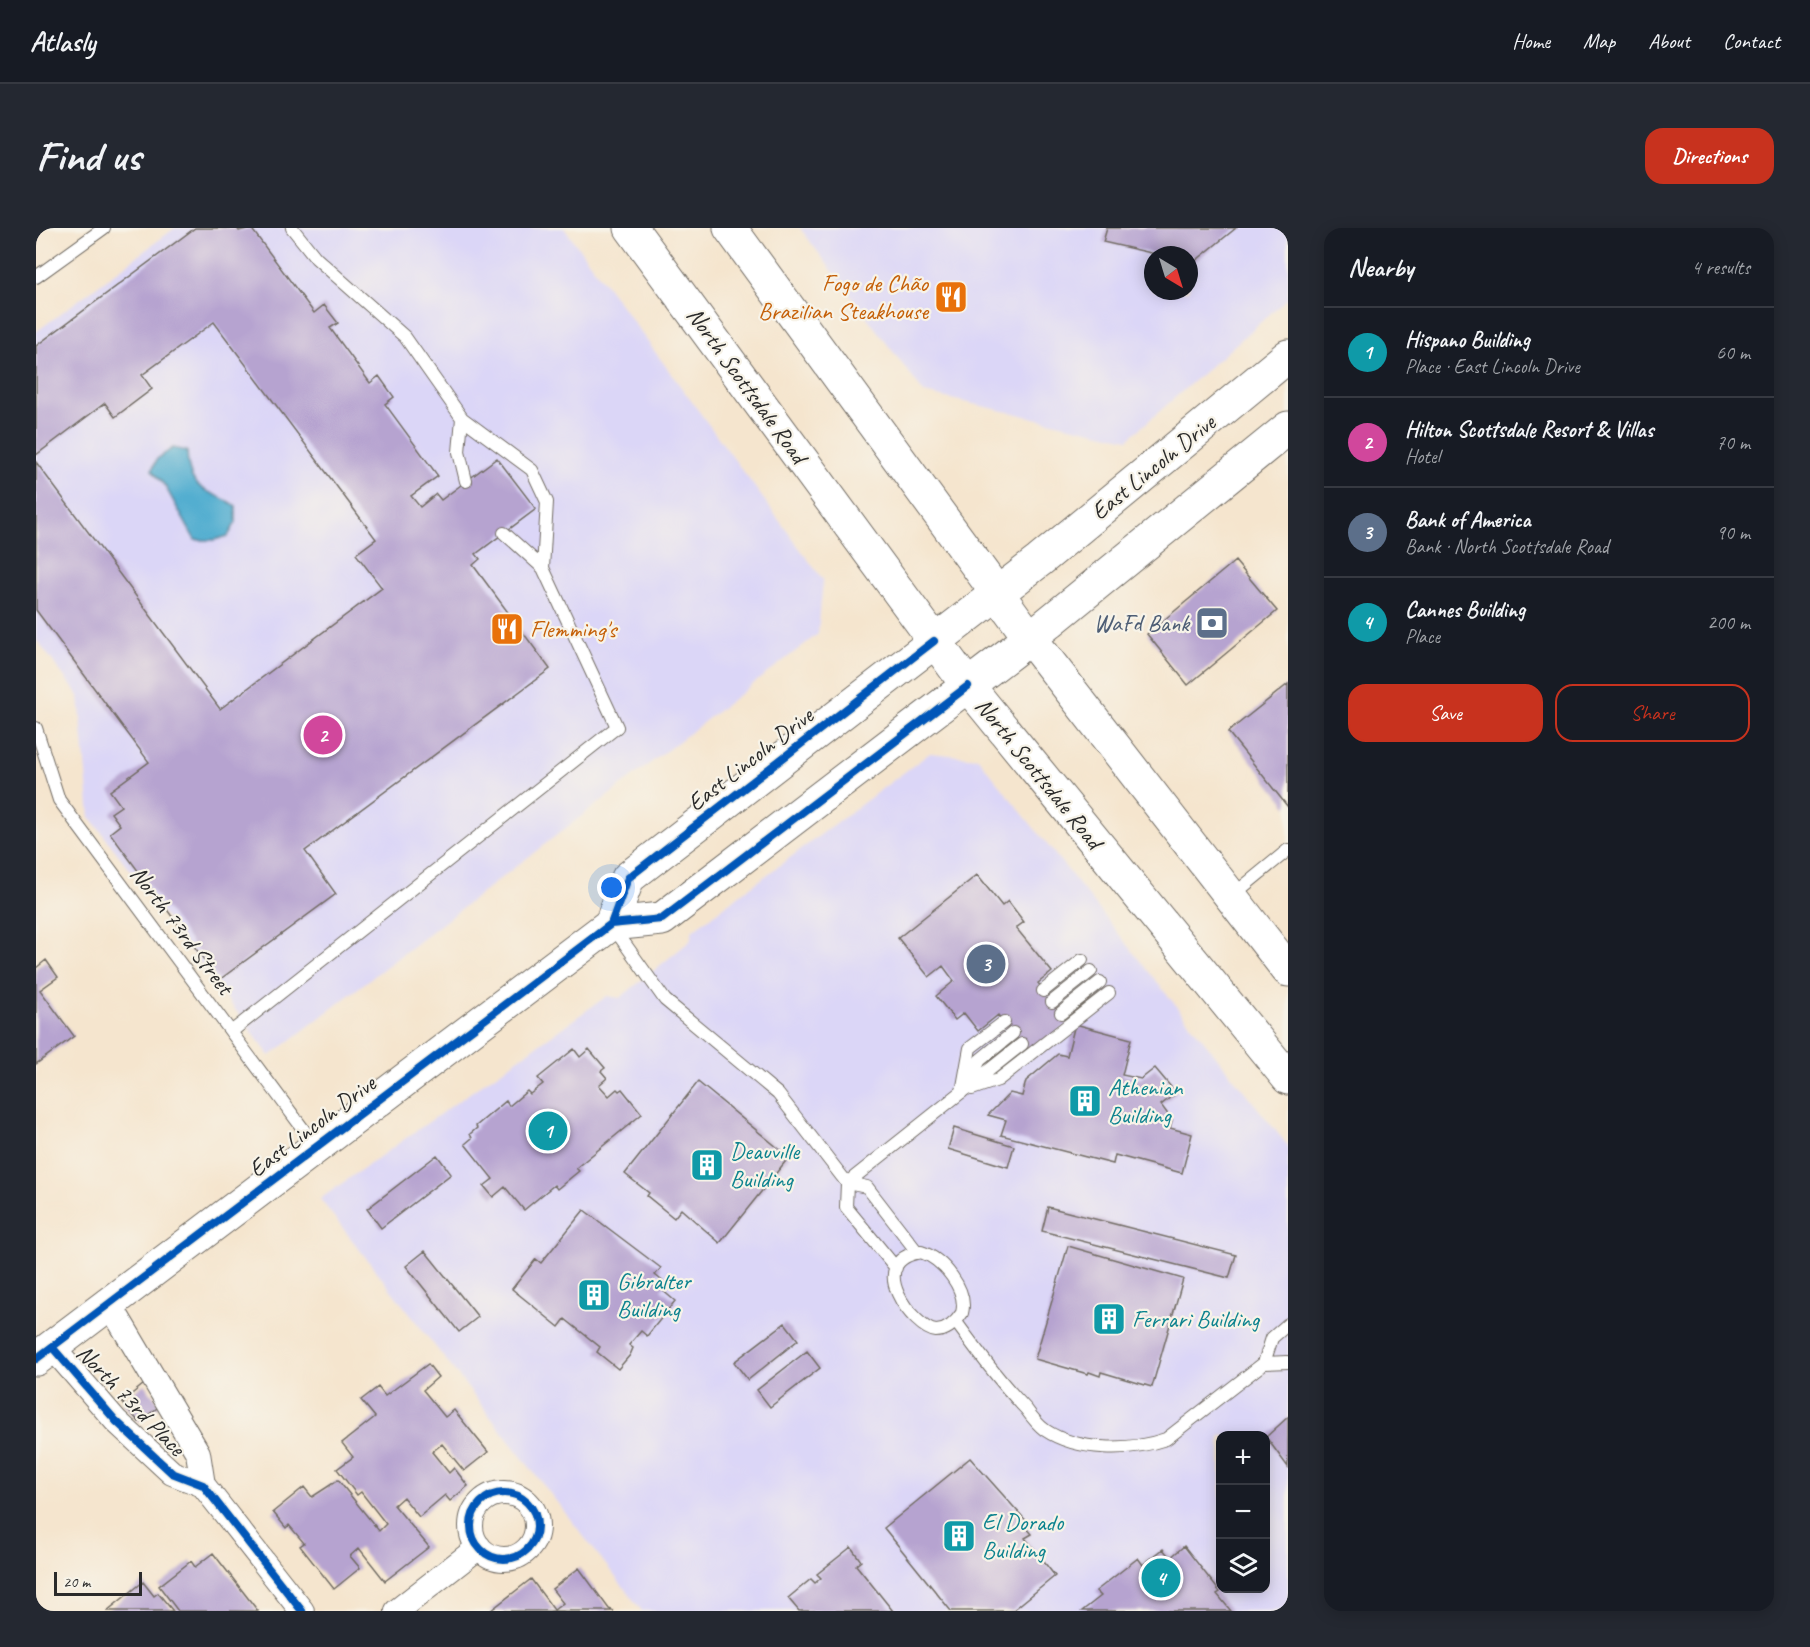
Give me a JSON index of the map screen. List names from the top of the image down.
{
  "streets": {
    "main road": ["North Scottsdale Road", "East Lincoln Drive"],
    "street": ["North 73rd Place"],
    "lane": ["North 73rd Street"]
  },
  "crossings": [
    ["North Scottsdale Road", "East Lincoln Drive"],
    ["East Lincoln Drive", "North 73rd Street"],
    ["East Lincoln Drive", "North 73rd Place"]
  ],
  "places": {
    "restaurant": ["Fogo de Chão Brazilian Steakhouse", "Flemming's"],
    "bank": ["WaFd Bank"],
    "building": [
      "Athenian Building",
      "Deauville Building",
      "Gibralter Building",
      "Ferrari Building",
      "El Dorado Building"
    ]
  },
  "scale_bar": "20 m",
  "north": "bottom right",
  "page": {
    "header": "Atlasly",
    "nav": [
      "Home",
      "Map",
      "About",
      "Contact"
    ],
    "buttons": [
      "Directions",
      ["Save", "Share"]
    ],
    "title": "Find us",
    "heading": ["Nearby", "4 results"],
    "list": [
      {
        "mark": "1",
        "name": "Hispano Building",
        "note": "Place · East Lincoln Drive",
        "value": "60 m"
      },
      {
        "mark": "2",
        "name": "Hilton Scottsdale Resort & Villas",
        "note": "Hotel",
        "value": "70 m"
      },
      {
        "mark": "3",
        "name": "Bank of America",
        "note": "Bank · North Scottsdale Road",
        "value": "90 m"
      },
      {
        "mark": "4",
        "name": "Cannes Building",
        "note": "Place",
        "value": "200 m"
      }
    ],
    "pins": [
      "2",
      "3",
      "1",
      "4"
    ],
    "map_buttons": ["+", "−"],
    "scale": "20 m"
  }
}
